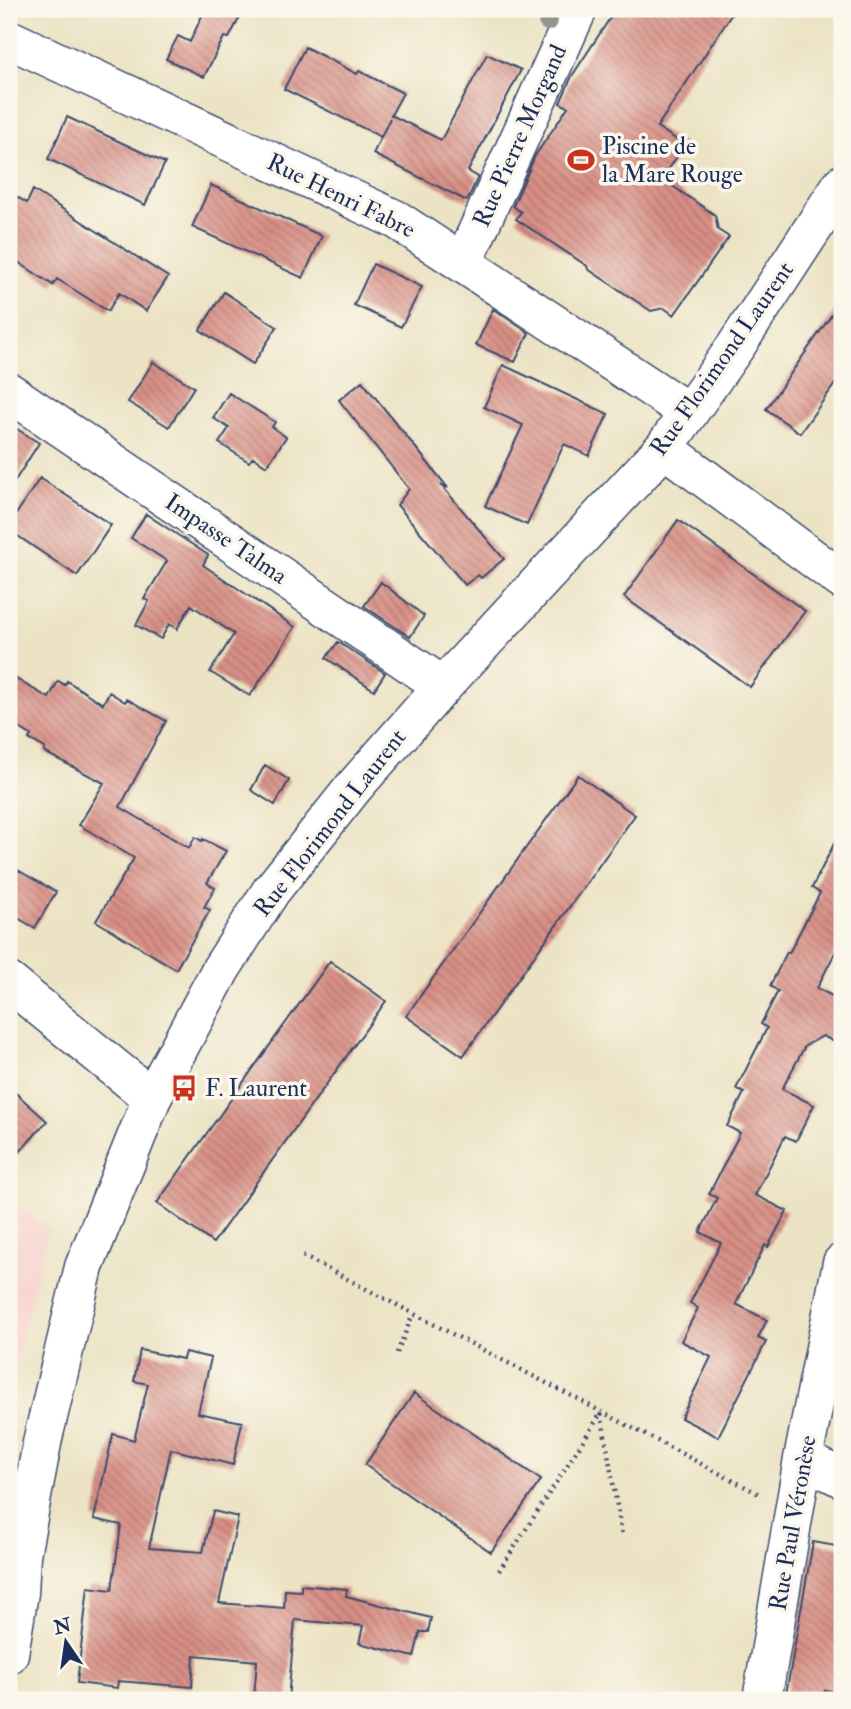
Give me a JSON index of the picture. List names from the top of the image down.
{
  "streets": {
    "street": [
      "Rue Pierre Morgand",
      "Rue Henri Fabre",
      "Rue Florimond Laurent",
      "Impasse Talma",
      "Rue Paul Véronèse"
    ]
  },
  "crossings": [
    ["Rue Pierre Morgand", "Rue Henri Fabre"],
    ["Rue Henri Fabre", "Rue Florimond Laurent"],
    ["Rue Florimond Laurent", "Impasse Talma"]
  ],
  "places": {
    "sports": ["Piscine de la Mare Rouge"],
    "bus stop": ["F. Laurent"]
  },
  "north": "top"
}
